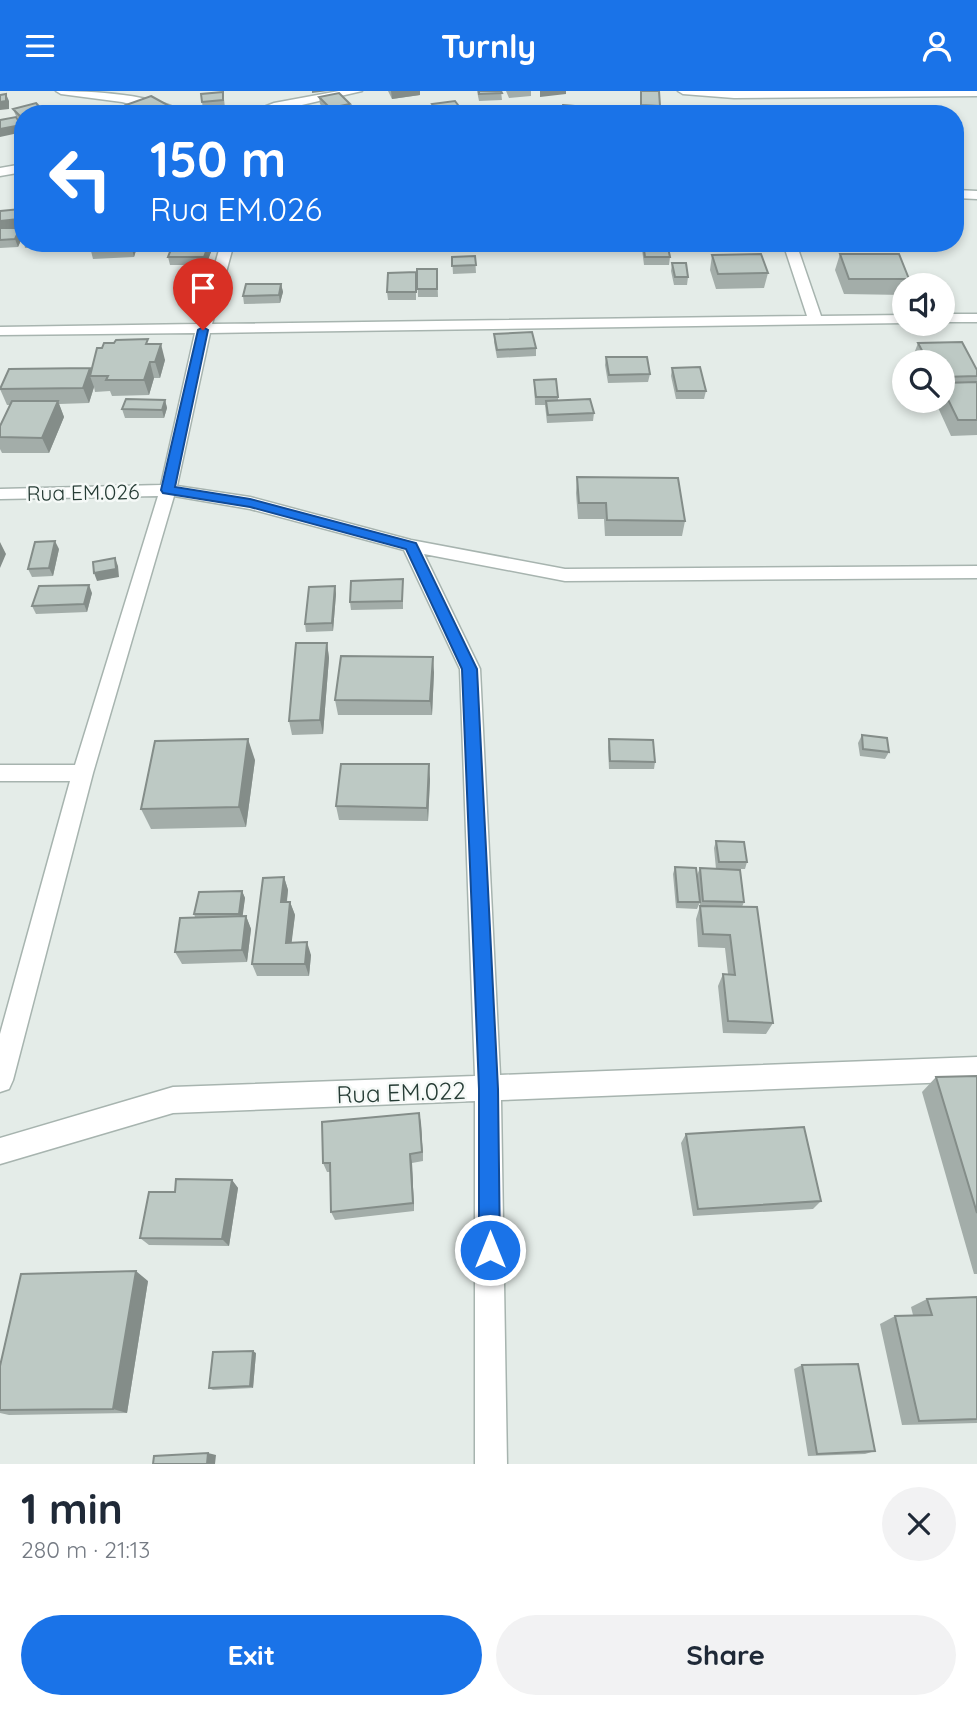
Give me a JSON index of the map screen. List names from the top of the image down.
{
  "streets": {
    "street": ["Rua EM.026", "Rua EM.022"]
  },
  "page": {
    "header": "Turnly",
    "turn": ["150 m", "Rua EM.026"],
    "heading": ["1 min", "280 m · 21:13"],
    "buttons": ["Exit", "Share"]
  }
}
